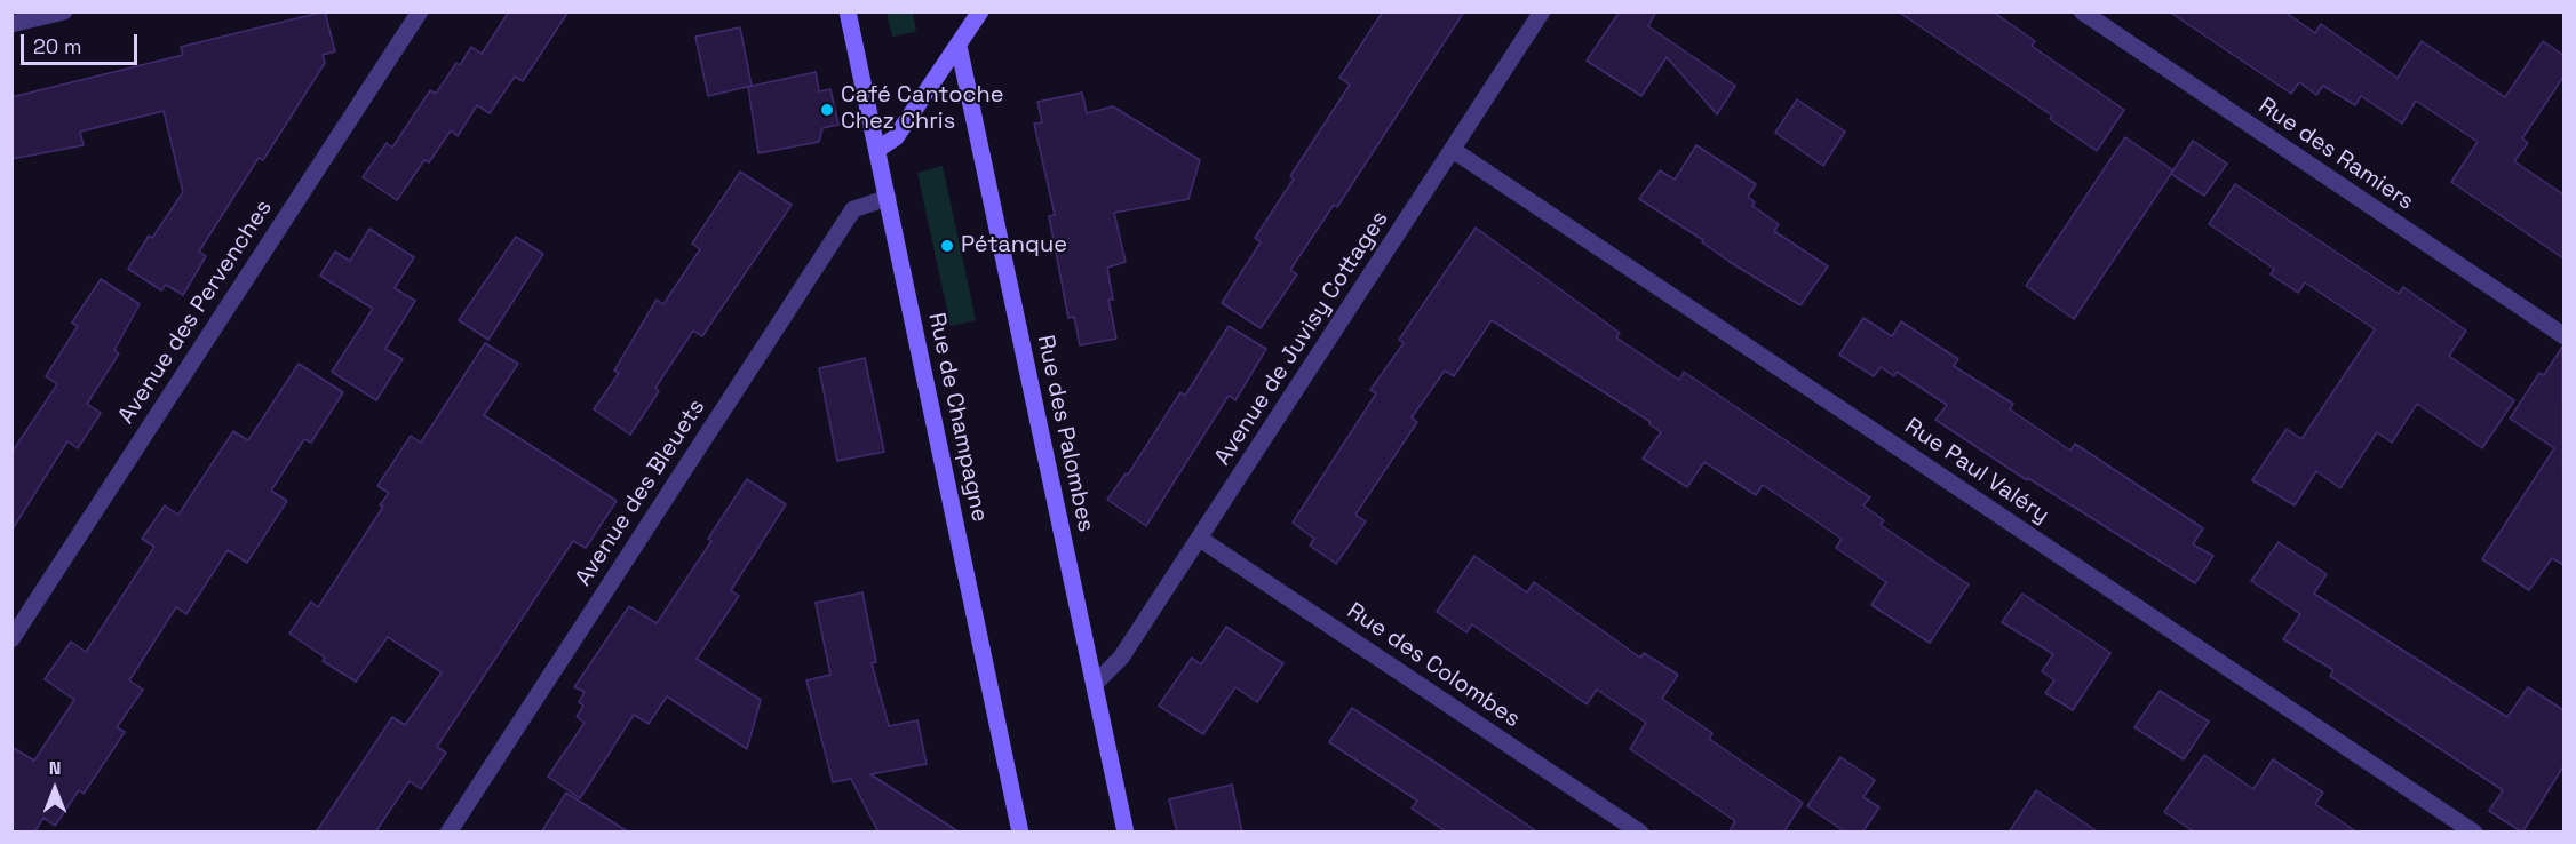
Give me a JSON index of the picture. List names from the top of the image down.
{
  "streets": {
    "street": [
      "Rue des Ramiers",
      "Avenue des Pervenches",
      "Avenue de Juvisy Cottages",
      "Rue de Champagne",
      "Rue des Palombes",
      "Rue Paul Valéry",
      "Avenue des Bleuets",
      "Rue des Colombes"
    ]
  },
  "crossings": [
    ["Avenue de Juvisy Cottages", "Rue des Palombes"],
    ["Avenue de Juvisy Cottages", "Rue Paul Valéry"],
    ["Avenue de Juvisy Cottages", "Rue des Colombes"],
    ["Rue de Champagne", "Avenue des Bleuets"]
  ],
  "places": ["Café Cantoche Chez Chris", "Pétanque"],
  "scale_bar": "20 m",
  "north": "top"
}
